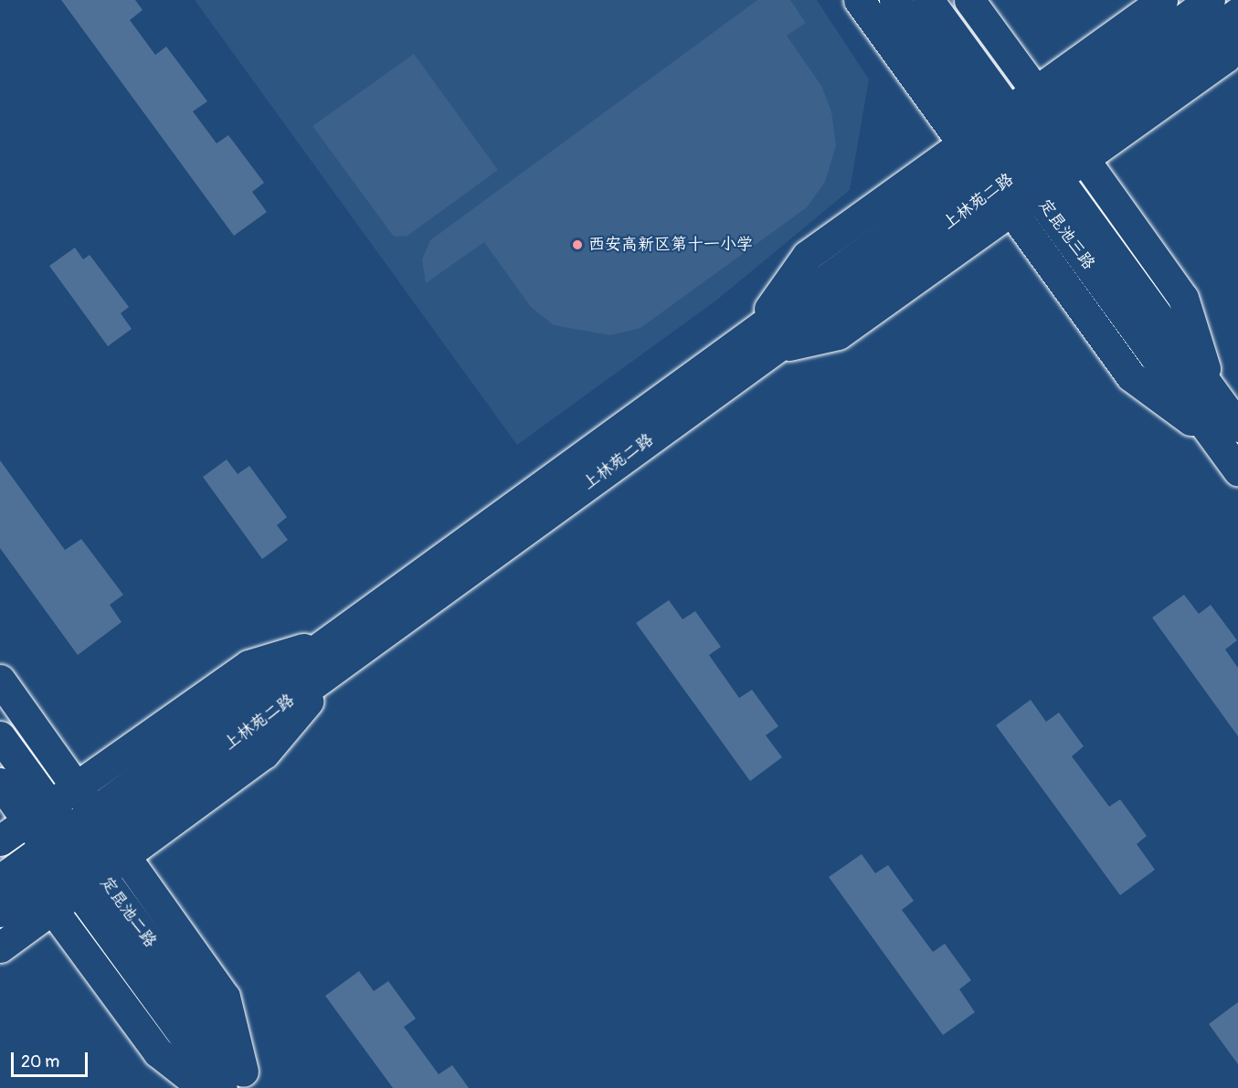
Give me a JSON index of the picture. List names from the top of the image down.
{
  "streets": {
    "street": ["上林苑二路", "定昆池三路", "定昆池二路"]
  },
  "crossings": [
    ["上林苑二路", "定昆池三路"],
    ["上林苑二路", "定昆池二路"]
  ],
  "places": ["西安高新区第十一小学"],
  "scale_bar": "20 m"
}
